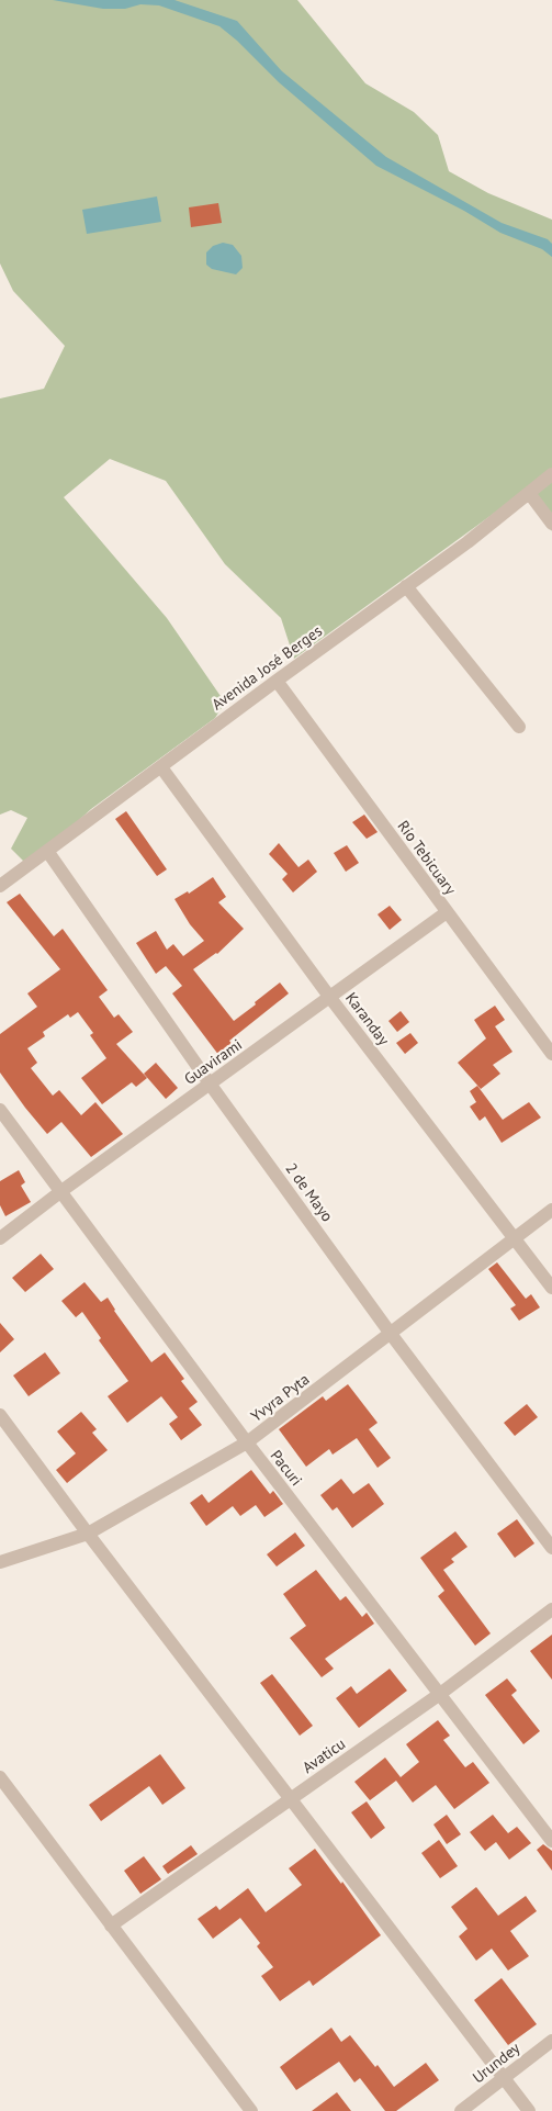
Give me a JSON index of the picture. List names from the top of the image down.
{
  "streets": {
    "street": [
      "Avenida José Berges",
      "Río Tebicuary",
      "Karanday",
      "Guavirami",
      "2 de Mayo",
      "Yvyra Pyta",
      "Pacuri",
      "Avaticu",
      "Urundey"
    ]
  },
  "crossings": [
    ["Avenida José Berges", "Río Tebicuary"],
    ["Avenida José Berges", "Karanday"],
    ["Avenida José Berges", "2 de Mayo"],
    ["Río Tebicuary", "Guavirami"],
    ["Karanday", "Guavirami"],
    ["Karanday", "Yvyra Pyta"],
    ["Guavirami", "2 de Mayo"],
    ["Guavirami", "Pacuri"],
    ["2 de Mayo", "Yvyra Pyta"],
    ["Yvyra Pyta", "Pacuri"],
    ["Pacuri", "Avaticu"]
  ]
}
